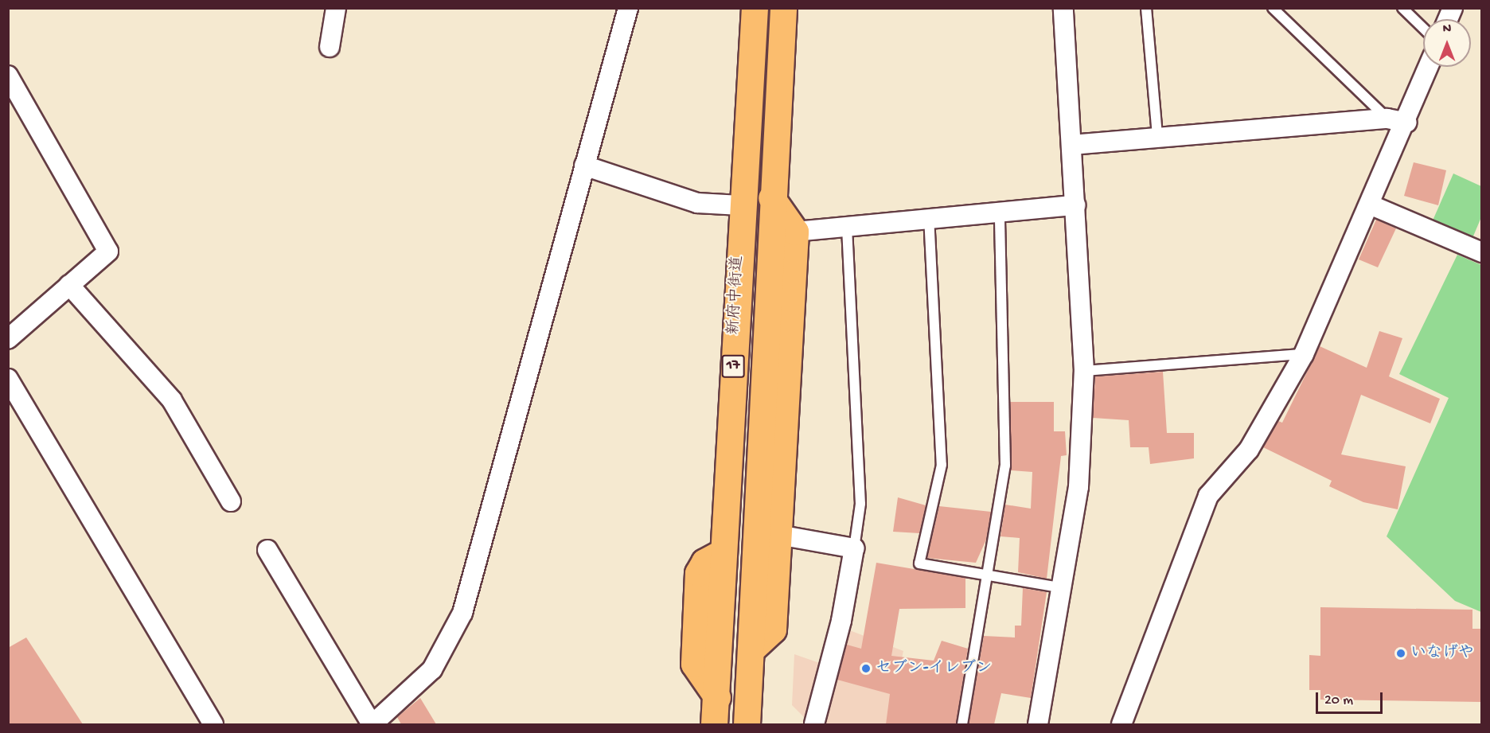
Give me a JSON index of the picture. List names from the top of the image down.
{
  "streets": {
    "main road": ["新府中街道", "17"]
  },
  "places": ["いなげや", "セブン-イレブン"],
  "scale_bar": "20 m",
  "north": "top"
}
